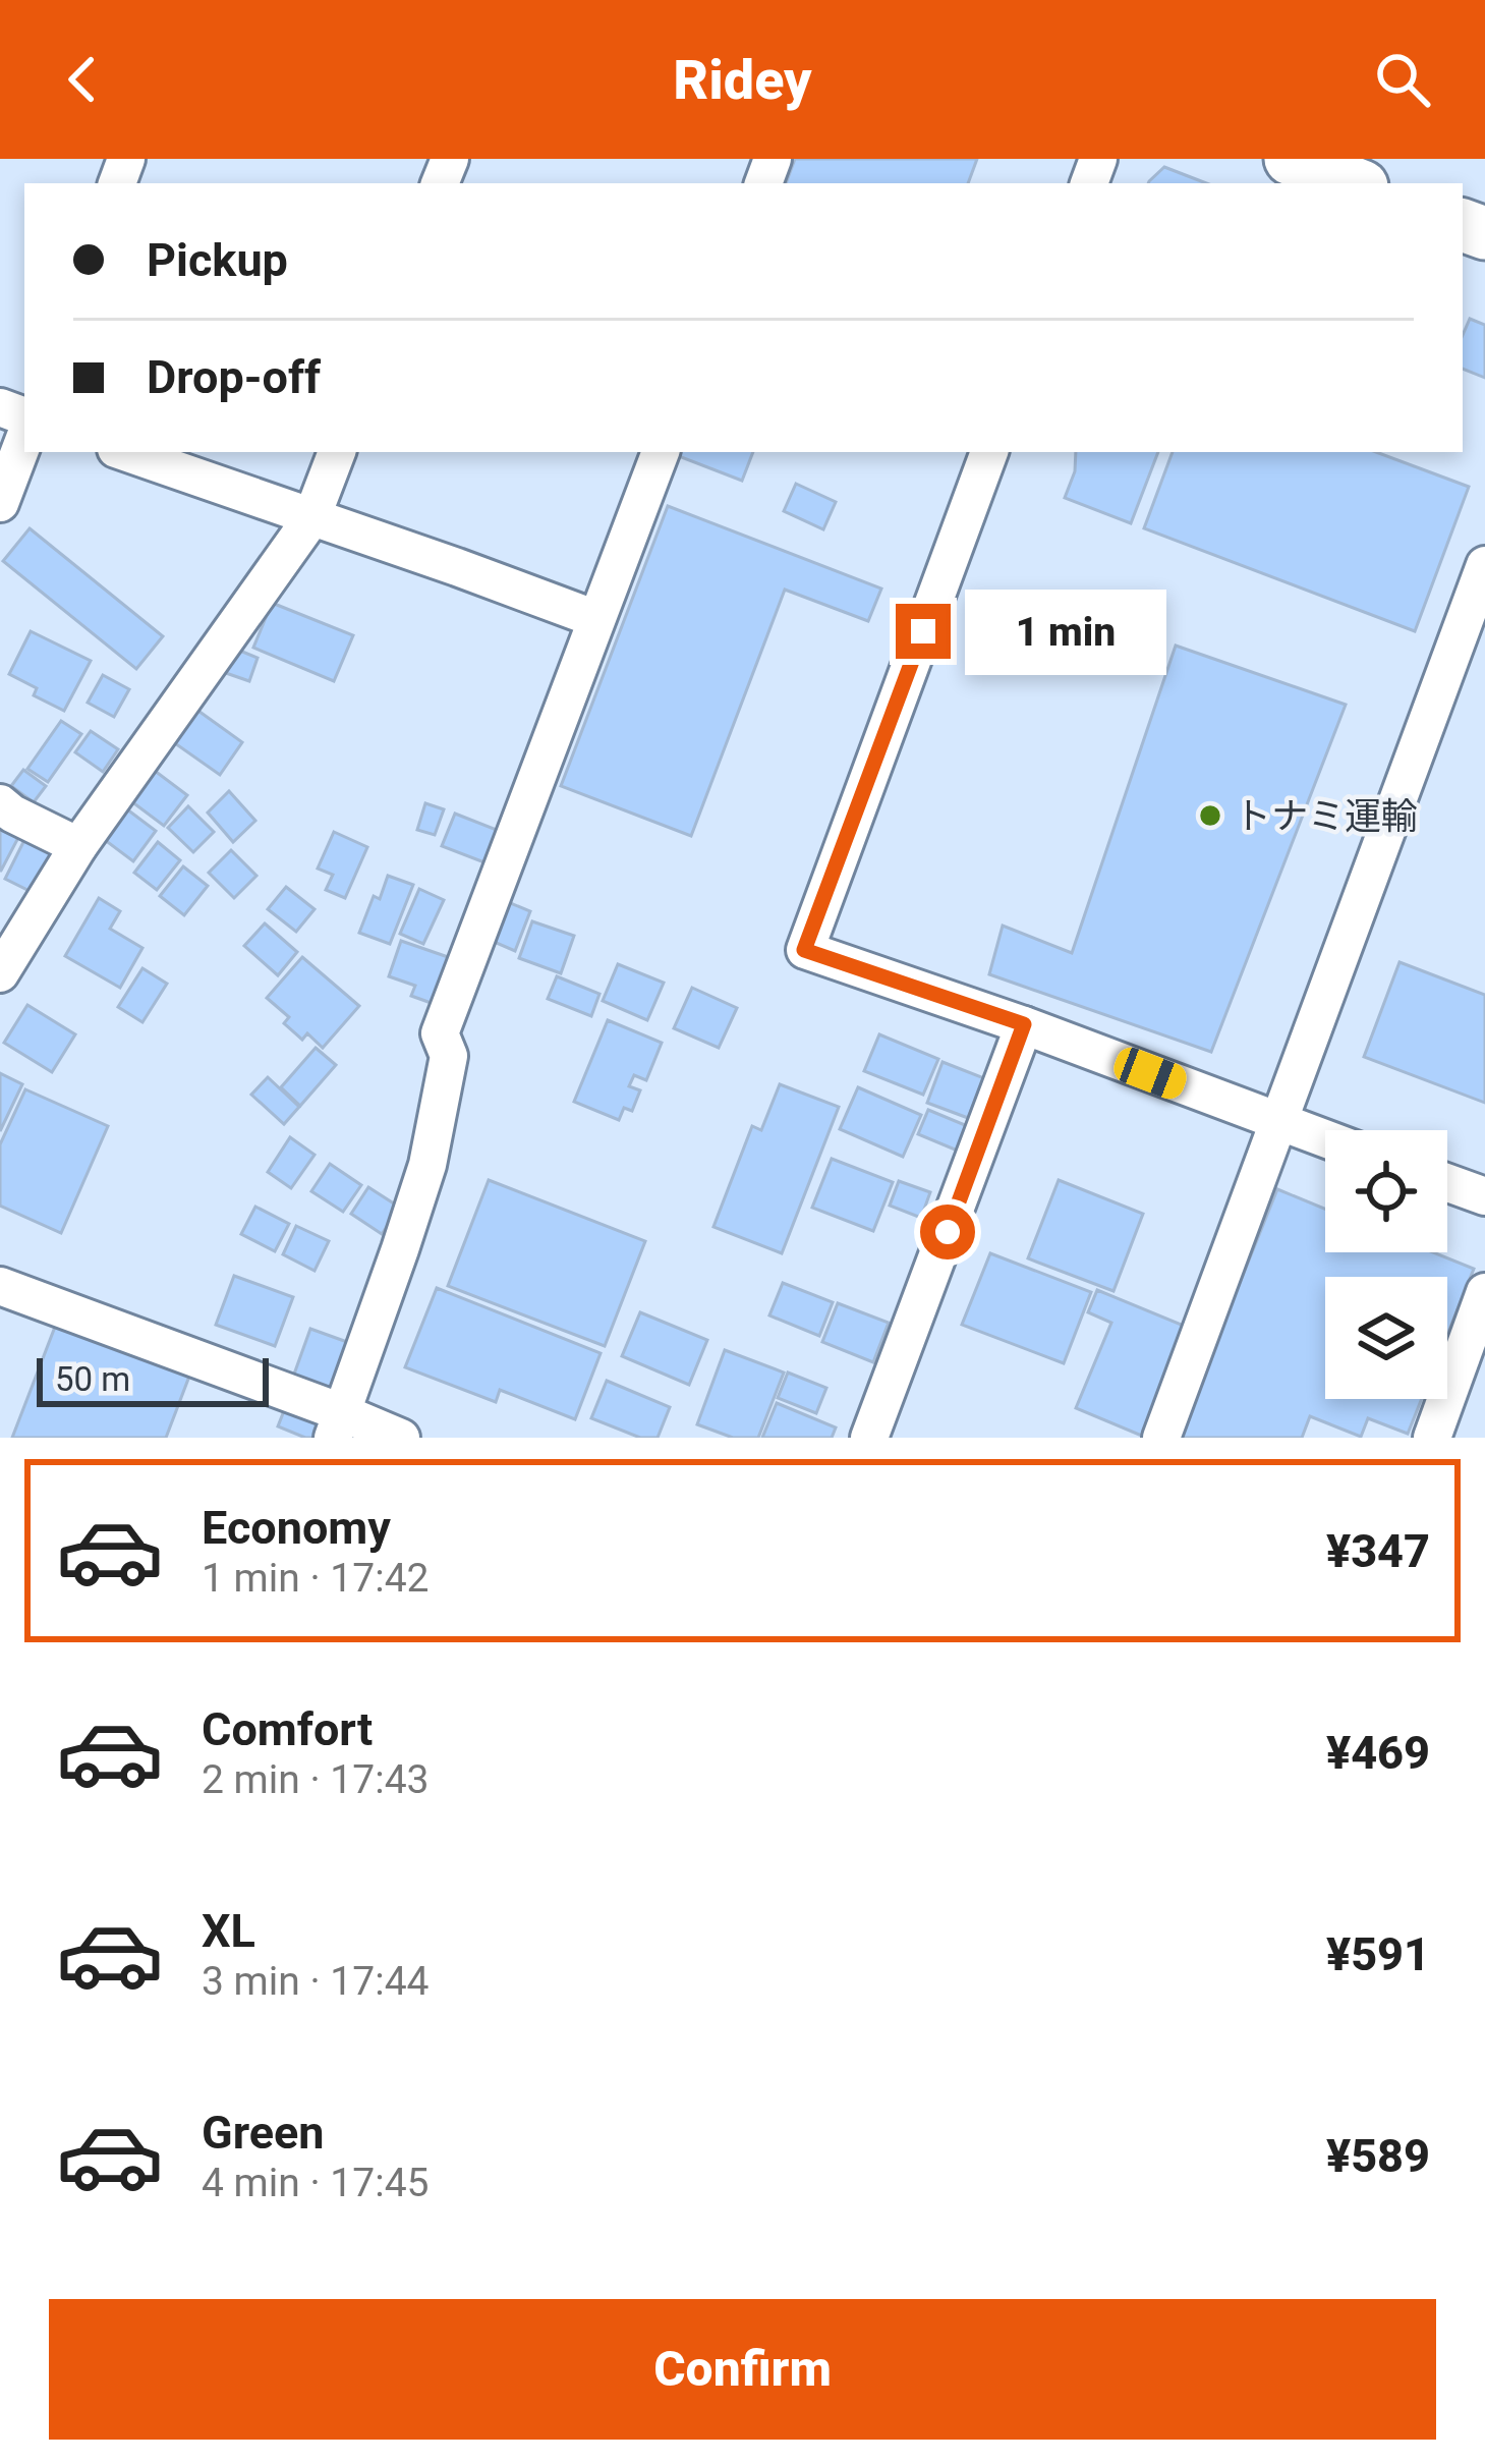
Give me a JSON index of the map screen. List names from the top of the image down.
{
  "places": ["トナミ運輸"],
  "scale_bar": "50 m",
  "page": {
    "header": "Ridey",
    "banner": ["Pickup", "Drop-off"],
    "bubble": "1 min",
    "scale": "50 m",
    "list": [
      {
        "name": "Economy",
        "note": "1 min · 17:42",
        "value": "¥347"
      },
      {
        "name": "Comfort",
        "note": "2 min · 17:43",
        "value": "¥469"
      },
      {
        "name": "XL",
        "note": "3 min · 17:44",
        "value": "¥591"
      },
      {
        "name": "Green",
        "note": "4 min · 17:45",
        "value": "¥589"
      }
    ],
    "buttons": "Confirm"
  }
}
